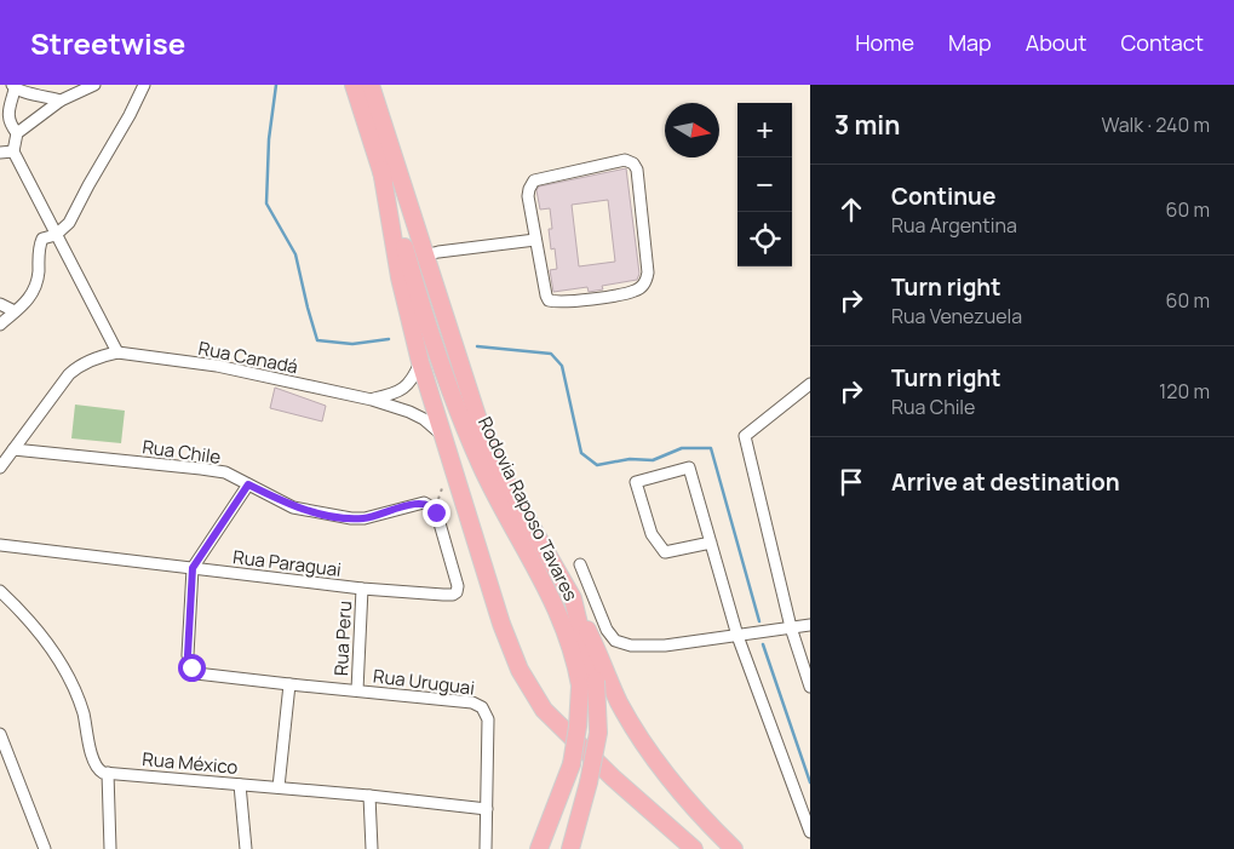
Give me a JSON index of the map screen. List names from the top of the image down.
{
  "streets": {
    "highway": ["Rodovia Raposo Tavares"],
    "street": [
      "Rua Canadá",
      "Rua Chile",
      "Rua Paraguai",
      "Rua Peru",
      "Rua Uruguai",
      "Rua México"
    ]
  },
  "crossings": [
    ["Rua Chile", "Rua Paraguai"],
    ["Rua Paraguai", "Rua Peru"],
    ["Rua Paraguai", "Rua Uruguai"],
    ["Rua Peru", "Rua Uruguai"],
    ["Rua Uruguai", "Rua México"]
  ],
  "north": "right",
  "page": {
    "header": "Streetwise",
    "nav": [
      "Home",
      "Map",
      "About",
      "Contact"
    ],
    "heading": ["3 min", "Walk · 240 m"],
    "map_buttons": ["+", "−"],
    "list": [
      ["Continue", "Rua Argentina", "60 m"],
      ["Turn right", "Rua Venezuela", "60 m"],
      ["Turn right", "Rua Chile", "120 m"],
      "Arrive at destination"
    ]
  }
}
